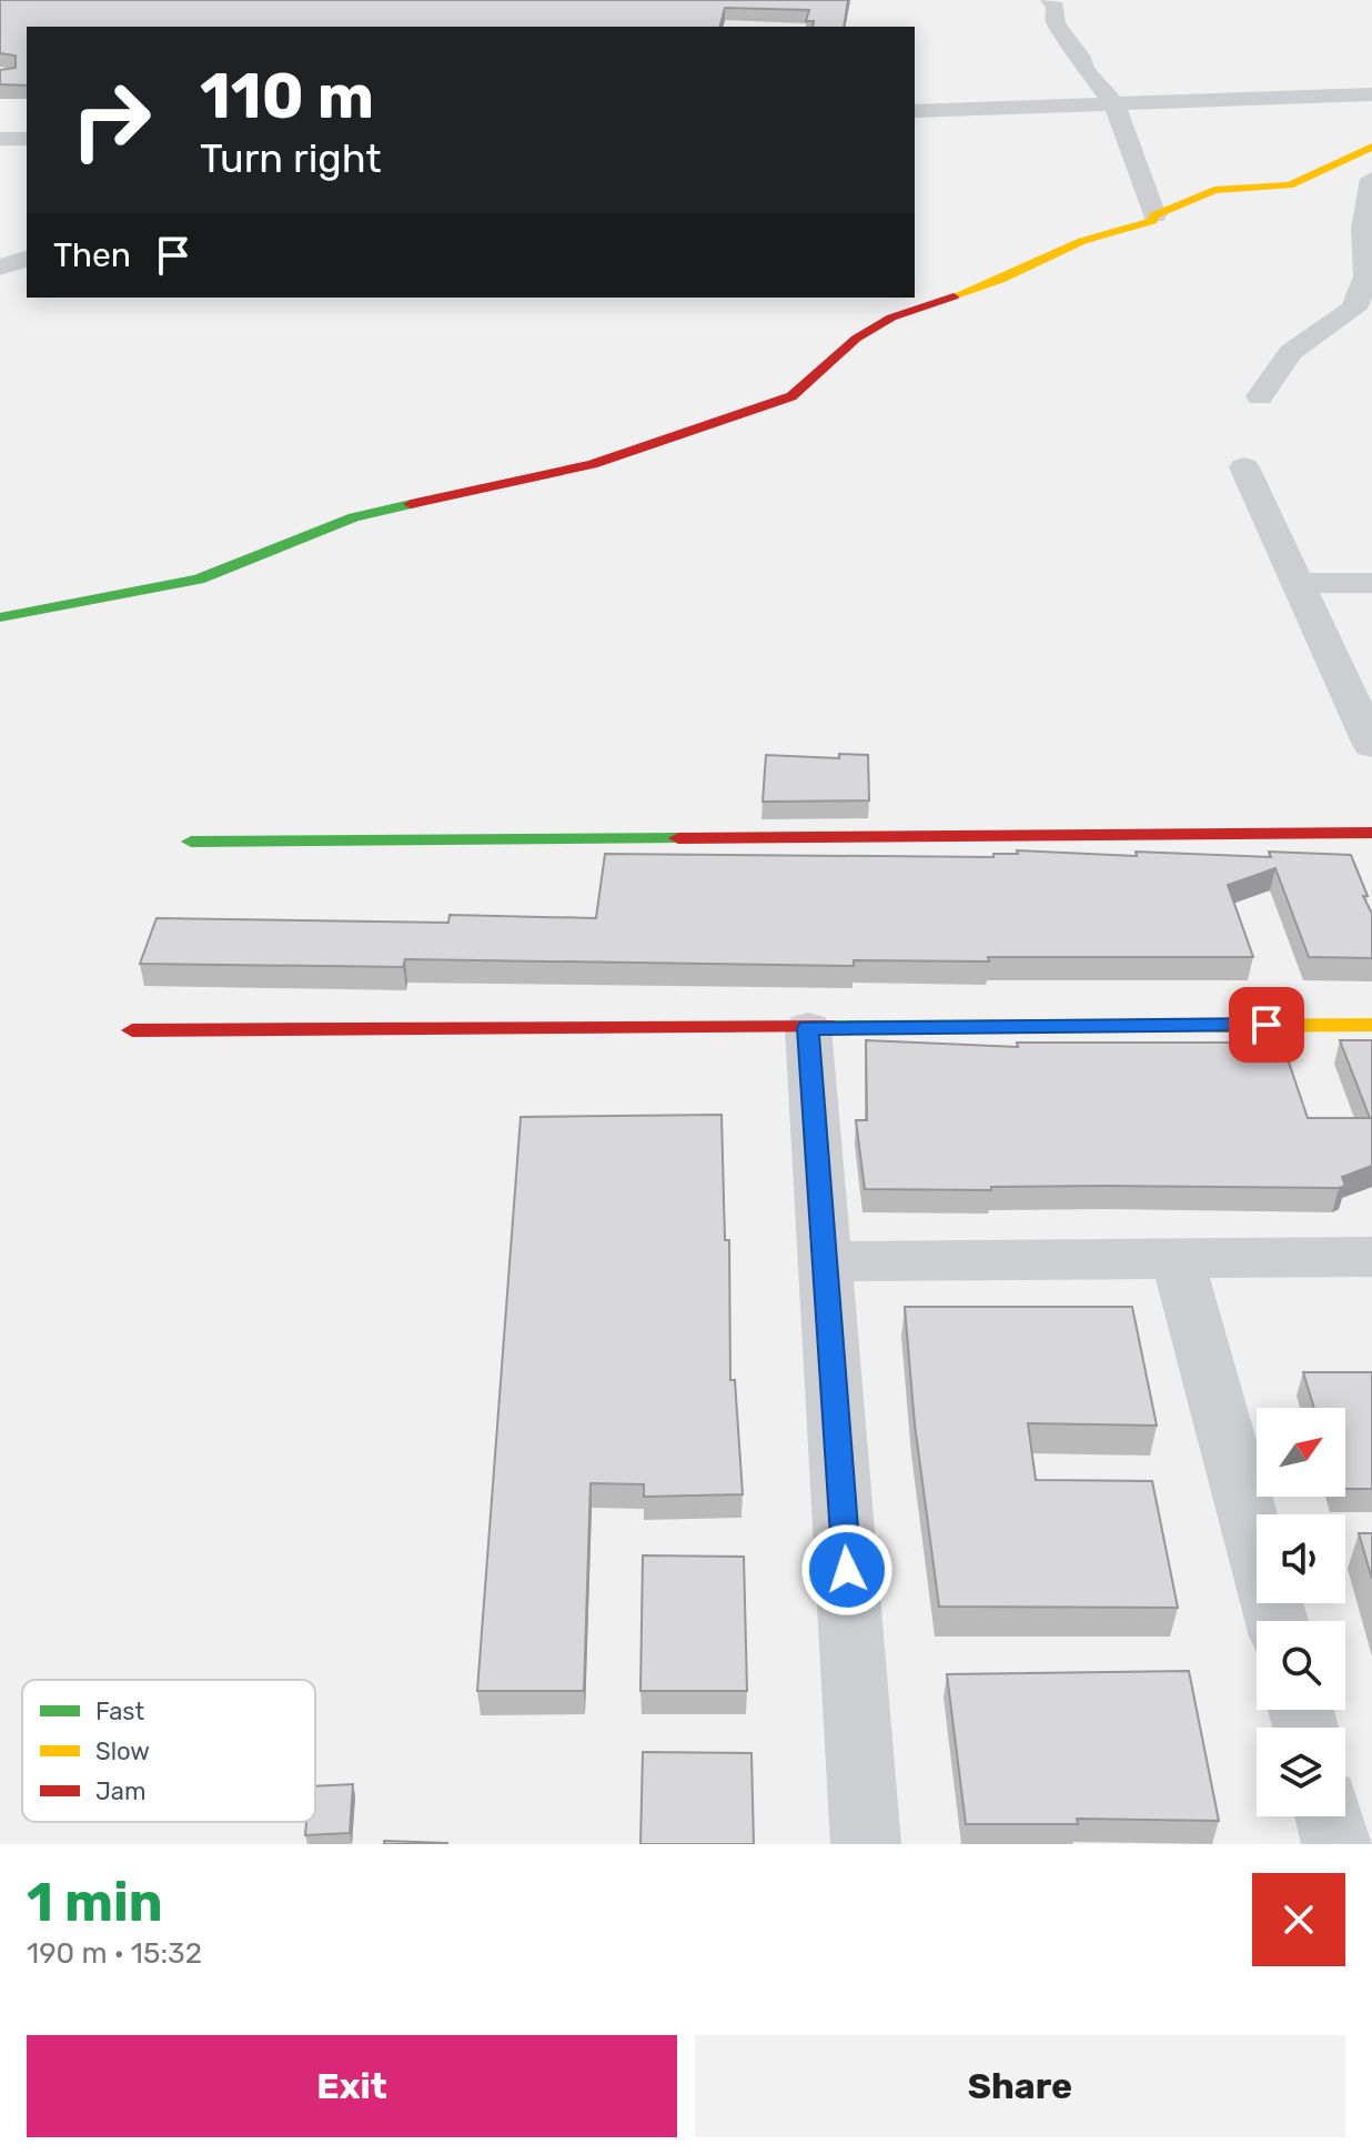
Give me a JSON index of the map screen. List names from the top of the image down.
{
  "legend": ["Fast", "Slow", "Jam"],
  "north": "top right",
  "page": {
    "turn": ["110 m", "Turn right"],
    "then": "Then",
    "heading": ["1 min", "190 m · 15:32"],
    "buttons": ["Exit", "Share"]
  }
}
